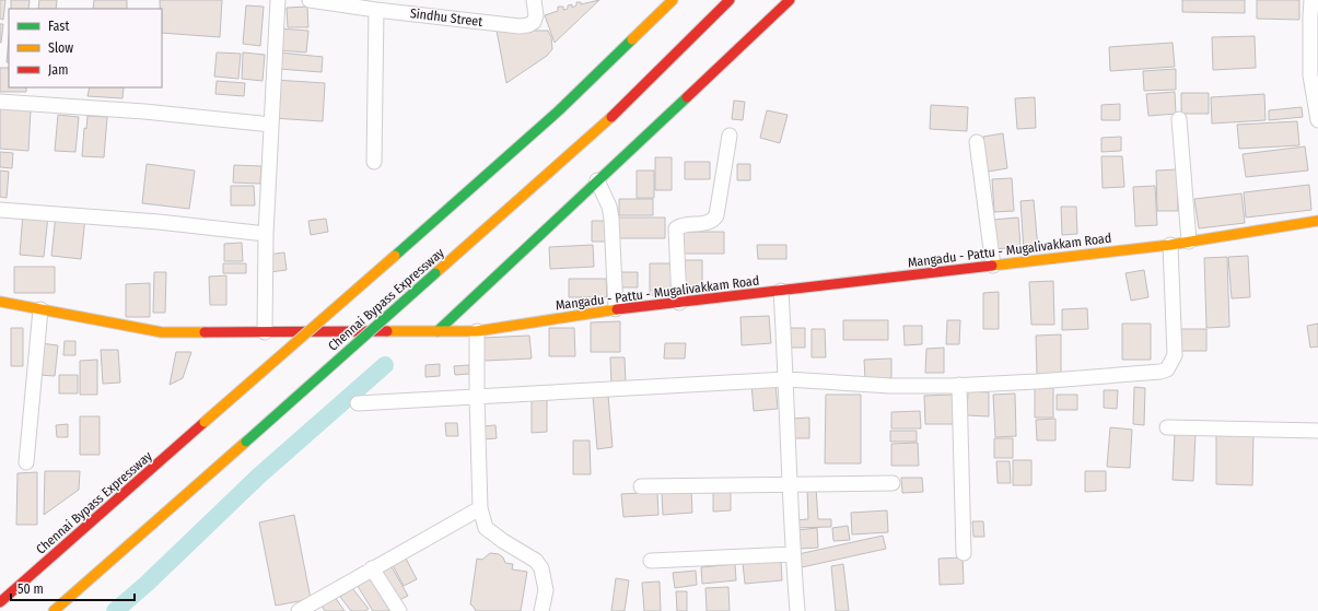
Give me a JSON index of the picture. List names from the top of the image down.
{
  "streets": {
    "main road": ["Mangadu - Pattu - Mugalivakkam Road", "Chennai Bypass Expressway"],
    "street": ["Sindhu Street"]
  },
  "legend": ["Fast", "Slow", "Jam"],
  "scale_bar": "50 m"
}
